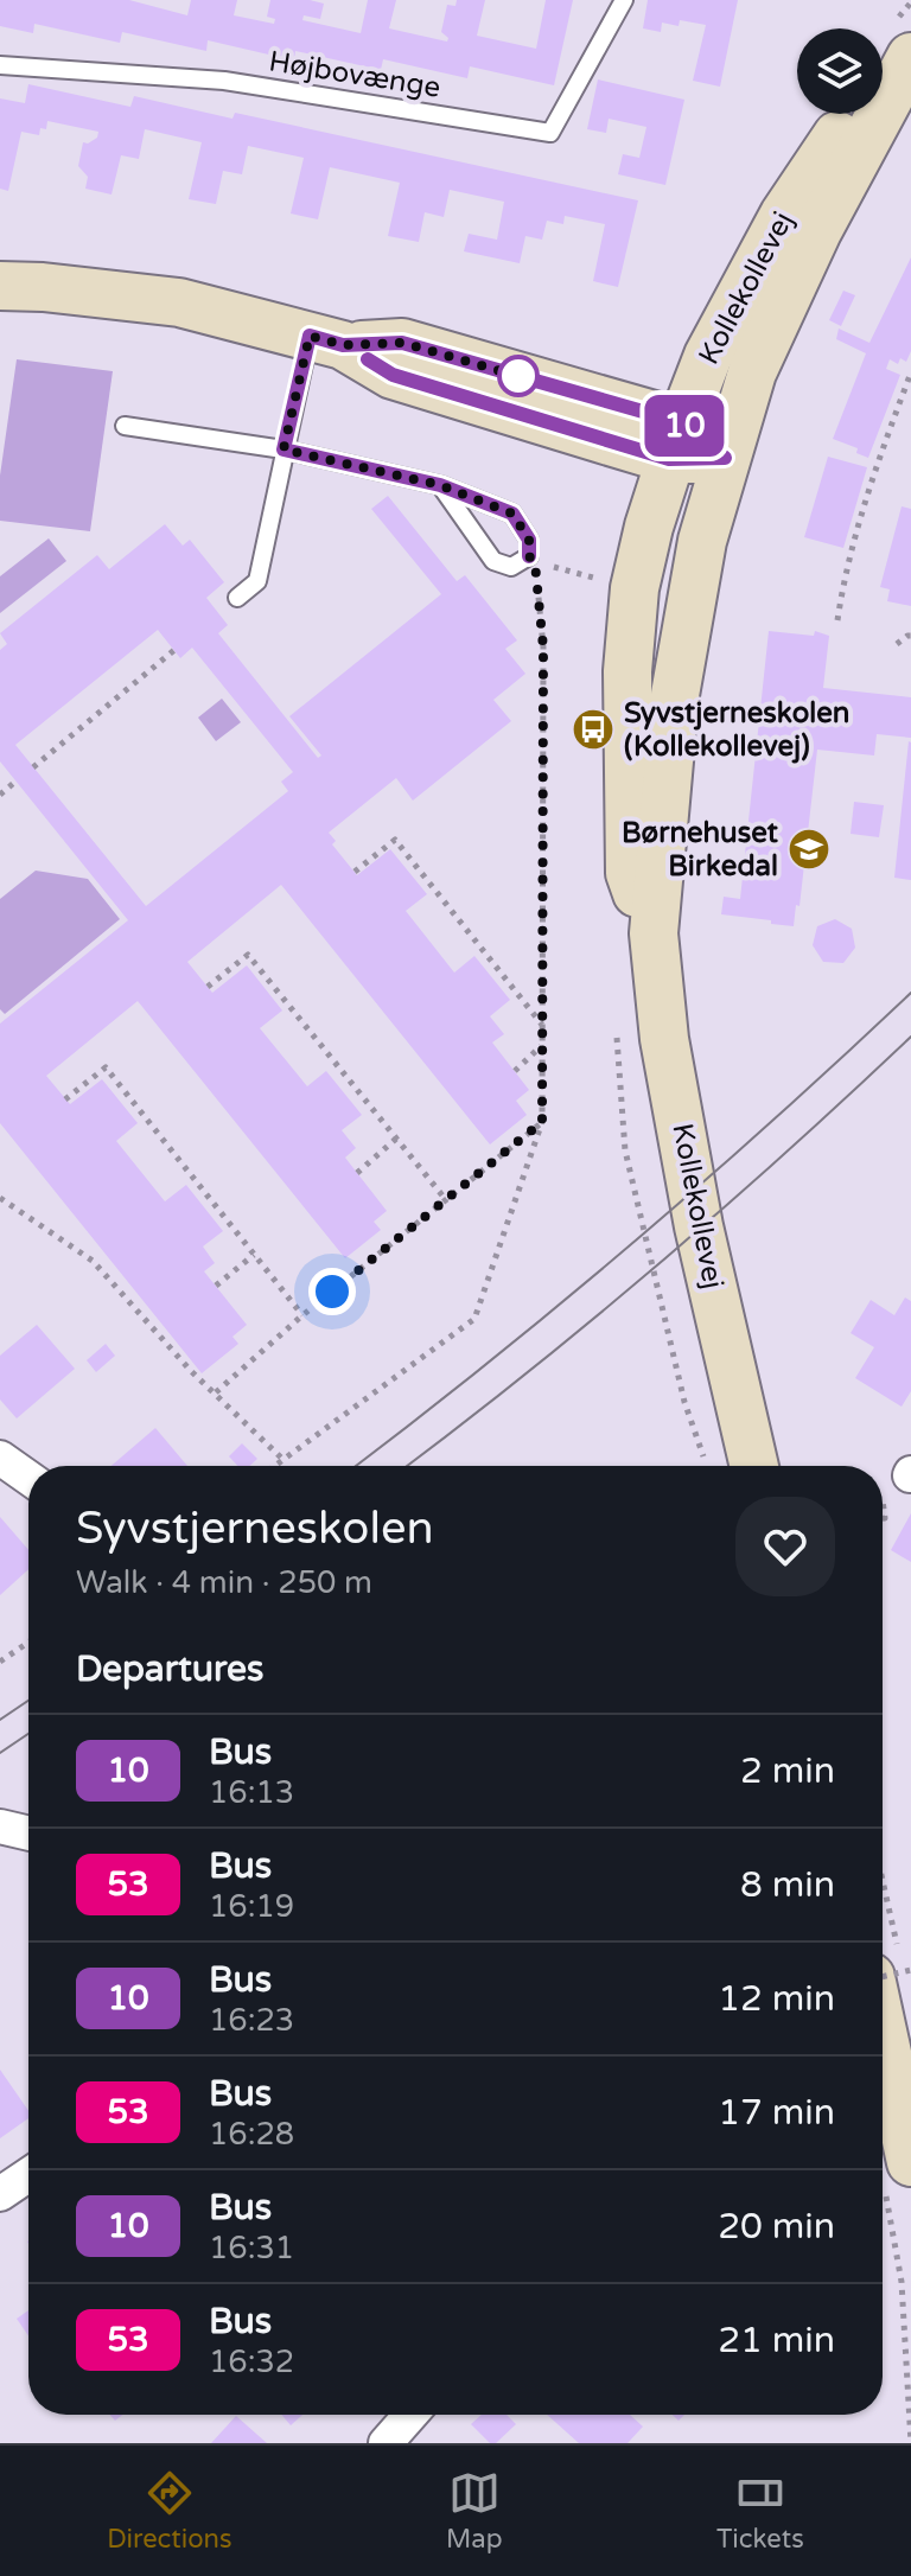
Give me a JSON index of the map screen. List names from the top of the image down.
{
  "streets": {
    "street": ["Kollekollevej"],
    "lane": ["Højbovænge"]
  },
  "places": {
    "bus stop": ["Syvstjerneskolen (Kollekollevej)"],
    "school or university": ["Børnehuset Birkedal"]
  },
  "lines": ["bus line 10"],
  "page": {
    "on_map": "10",
    "heading": [
      ["Syvstjerneskolen", "Walk · 4 min · 250 m"],
      "Departures"
    ],
    "list": [
      {
        "mark": "10",
        "name": "Bus",
        "note": "16:13",
        "value": "2 min"
      },
      {
        "mark": "53",
        "name": "Bus",
        "note": "16:19",
        "value": "8 min"
      },
      {
        "mark": "10",
        "name": "Bus",
        "note": "16:23",
        "value": "12 min"
      },
      {
        "mark": "53",
        "name": "Bus",
        "note": "16:28",
        "value": "17 min"
      },
      {
        "mark": "10",
        "name": "Bus",
        "note": "16:31",
        "value": "20 min"
      },
      {
        "mark": "53",
        "name": "Bus",
        "note": "16:32",
        "value": "21 min"
      }
    ],
    "tabs": ["Directions", "Map", "Tickets"]
  }
}
